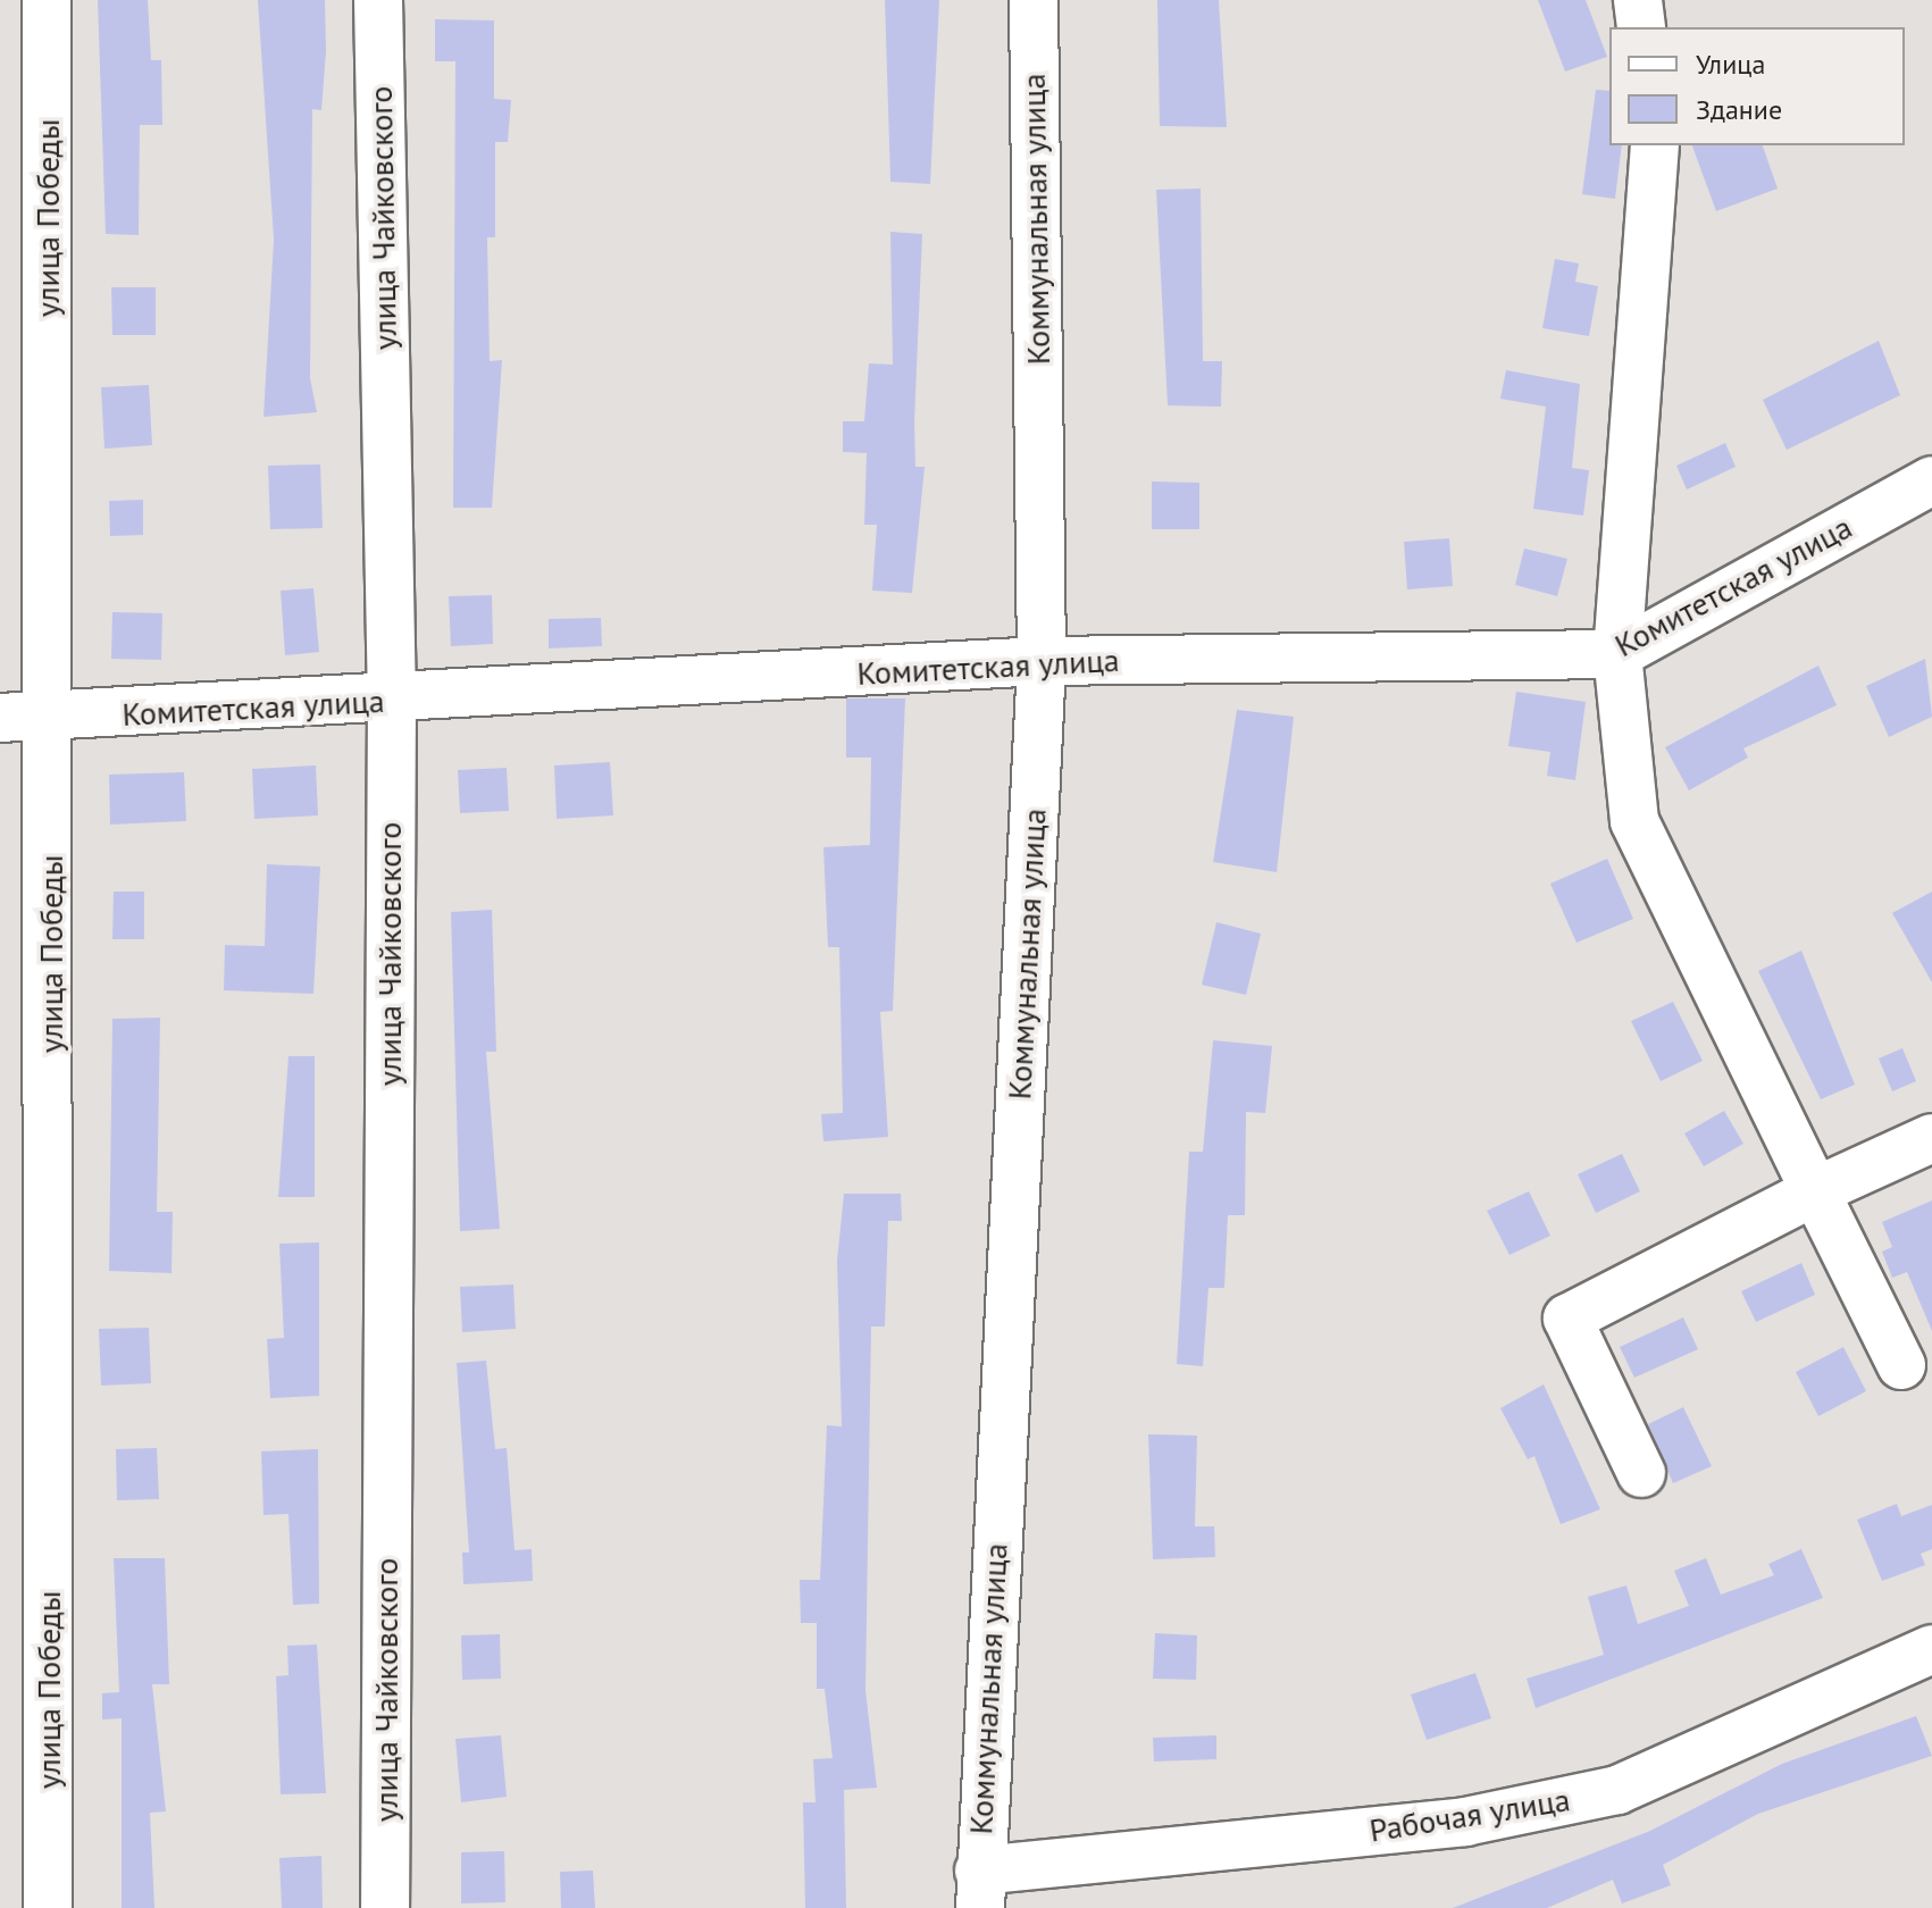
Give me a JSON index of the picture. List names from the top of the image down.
{
  "streets": {
    "street": [
      "улица Победы",
      "улица Чайковского",
      "Коммунальная улица",
      "Комитетская улица",
      "Рабочая улица"
    ]
  },
  "crossings": [
    ["улица Победы", "Комитетская улица"],
    ["улица Чайковского", "Комитетская улица"],
    ["Коммунальная улица", "Комитетская улица"],
    ["Коммунальная улица", "Рабочая улица"]
  ],
  "legend": ["Улица", "Здание"]
}
